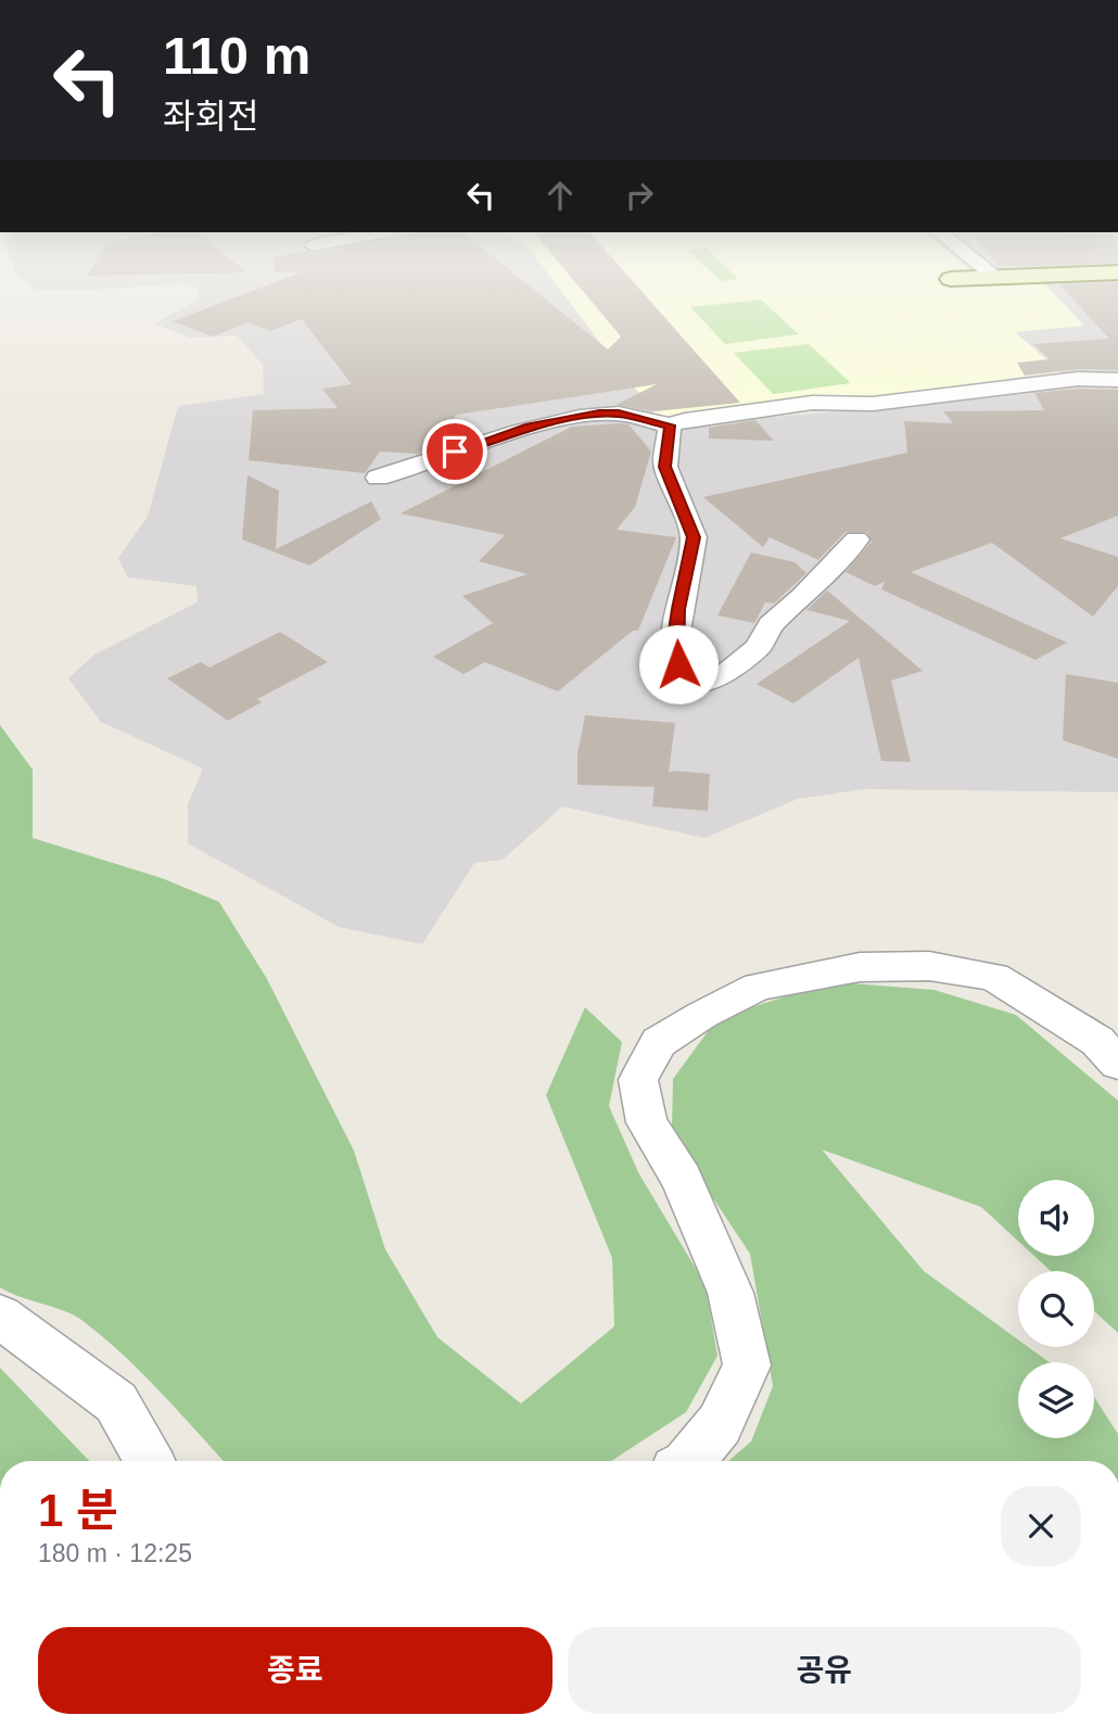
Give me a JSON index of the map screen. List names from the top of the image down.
{
  "page": {
    "turn": ["110 m", "좌회전"],
    "heading": ["1 분", "180 m · 12:25"],
    "buttons": ["종료", "공유"]
  }
}
